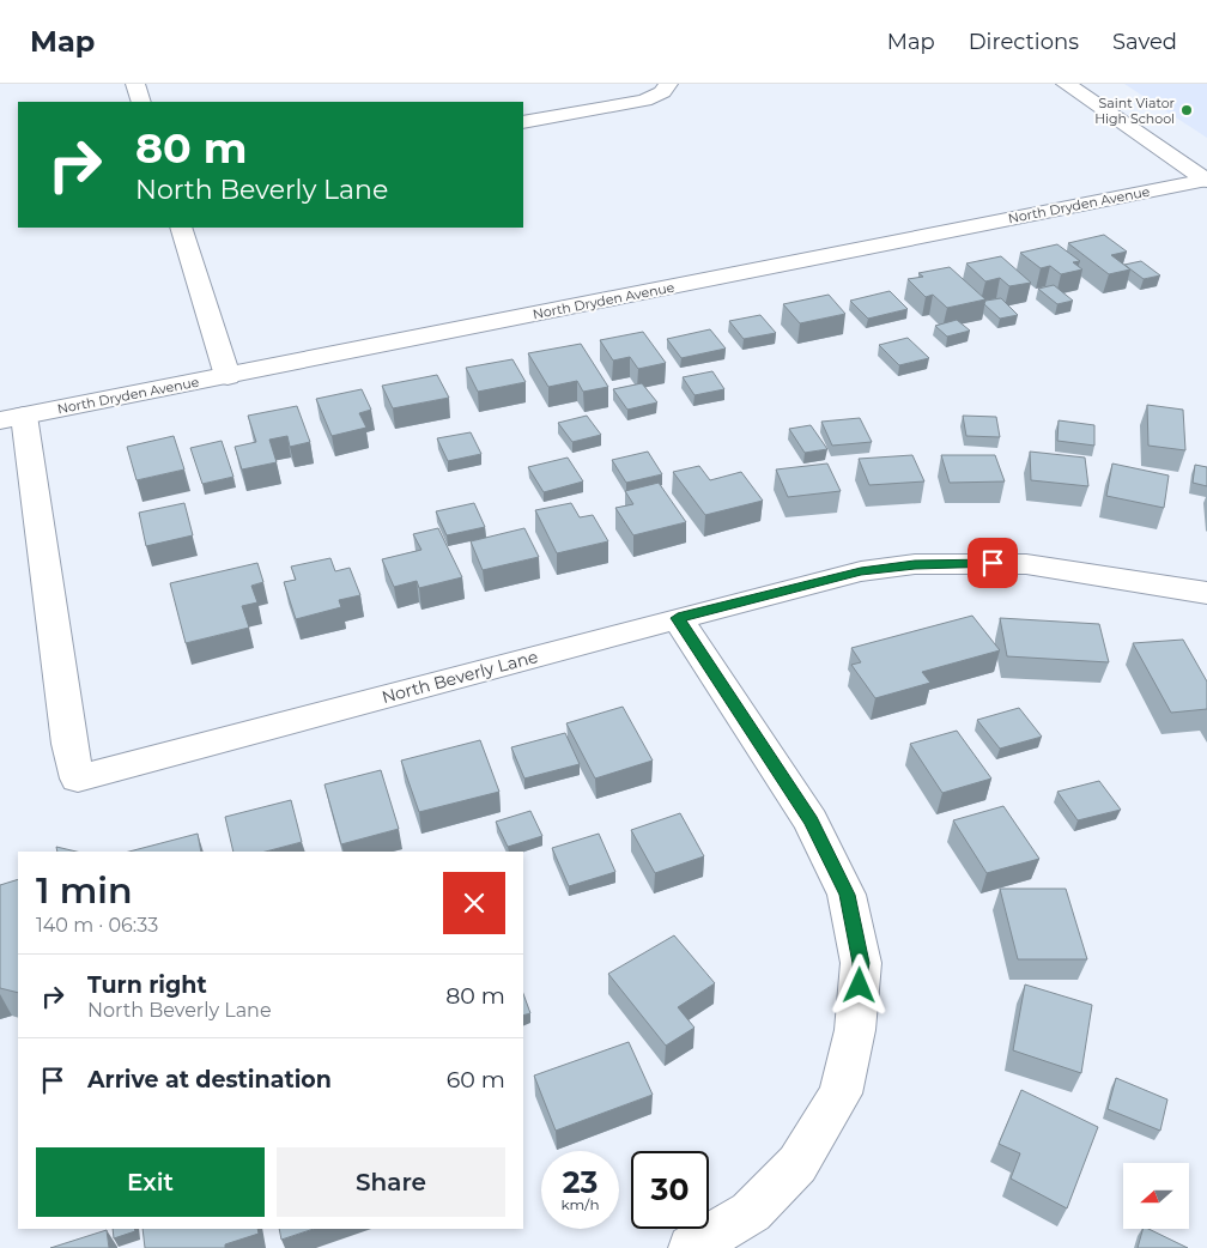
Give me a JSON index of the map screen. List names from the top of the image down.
{
  "streets": {
    "street": ["North Dryden Avenue", "North Beverly Lane"]
  },
  "crossings": [
    ["North Dryden Avenue", "North Beverly Lane"]
  ],
  "places": ["Saint Viator High School"],
  "north": "left",
  "page": {
    "header": "Map",
    "nav": ["Map", "Directions", "Saved"],
    "turn": ["80 m", "North Beverly Lane"],
    "heading": ["1 min", "140 m · 06:33"],
    "list": [
      {
        "name": "Turn right",
        "note": "North Beverly Lane",
        "value": "80 m"
      },
      {
        "name": "Arrive at destination",
        "value": "60 m"
      }
    ],
    "buttons": ["Exit", "Share"],
    "speed": "23 km/h",
    "limit": "30"
  }
}
